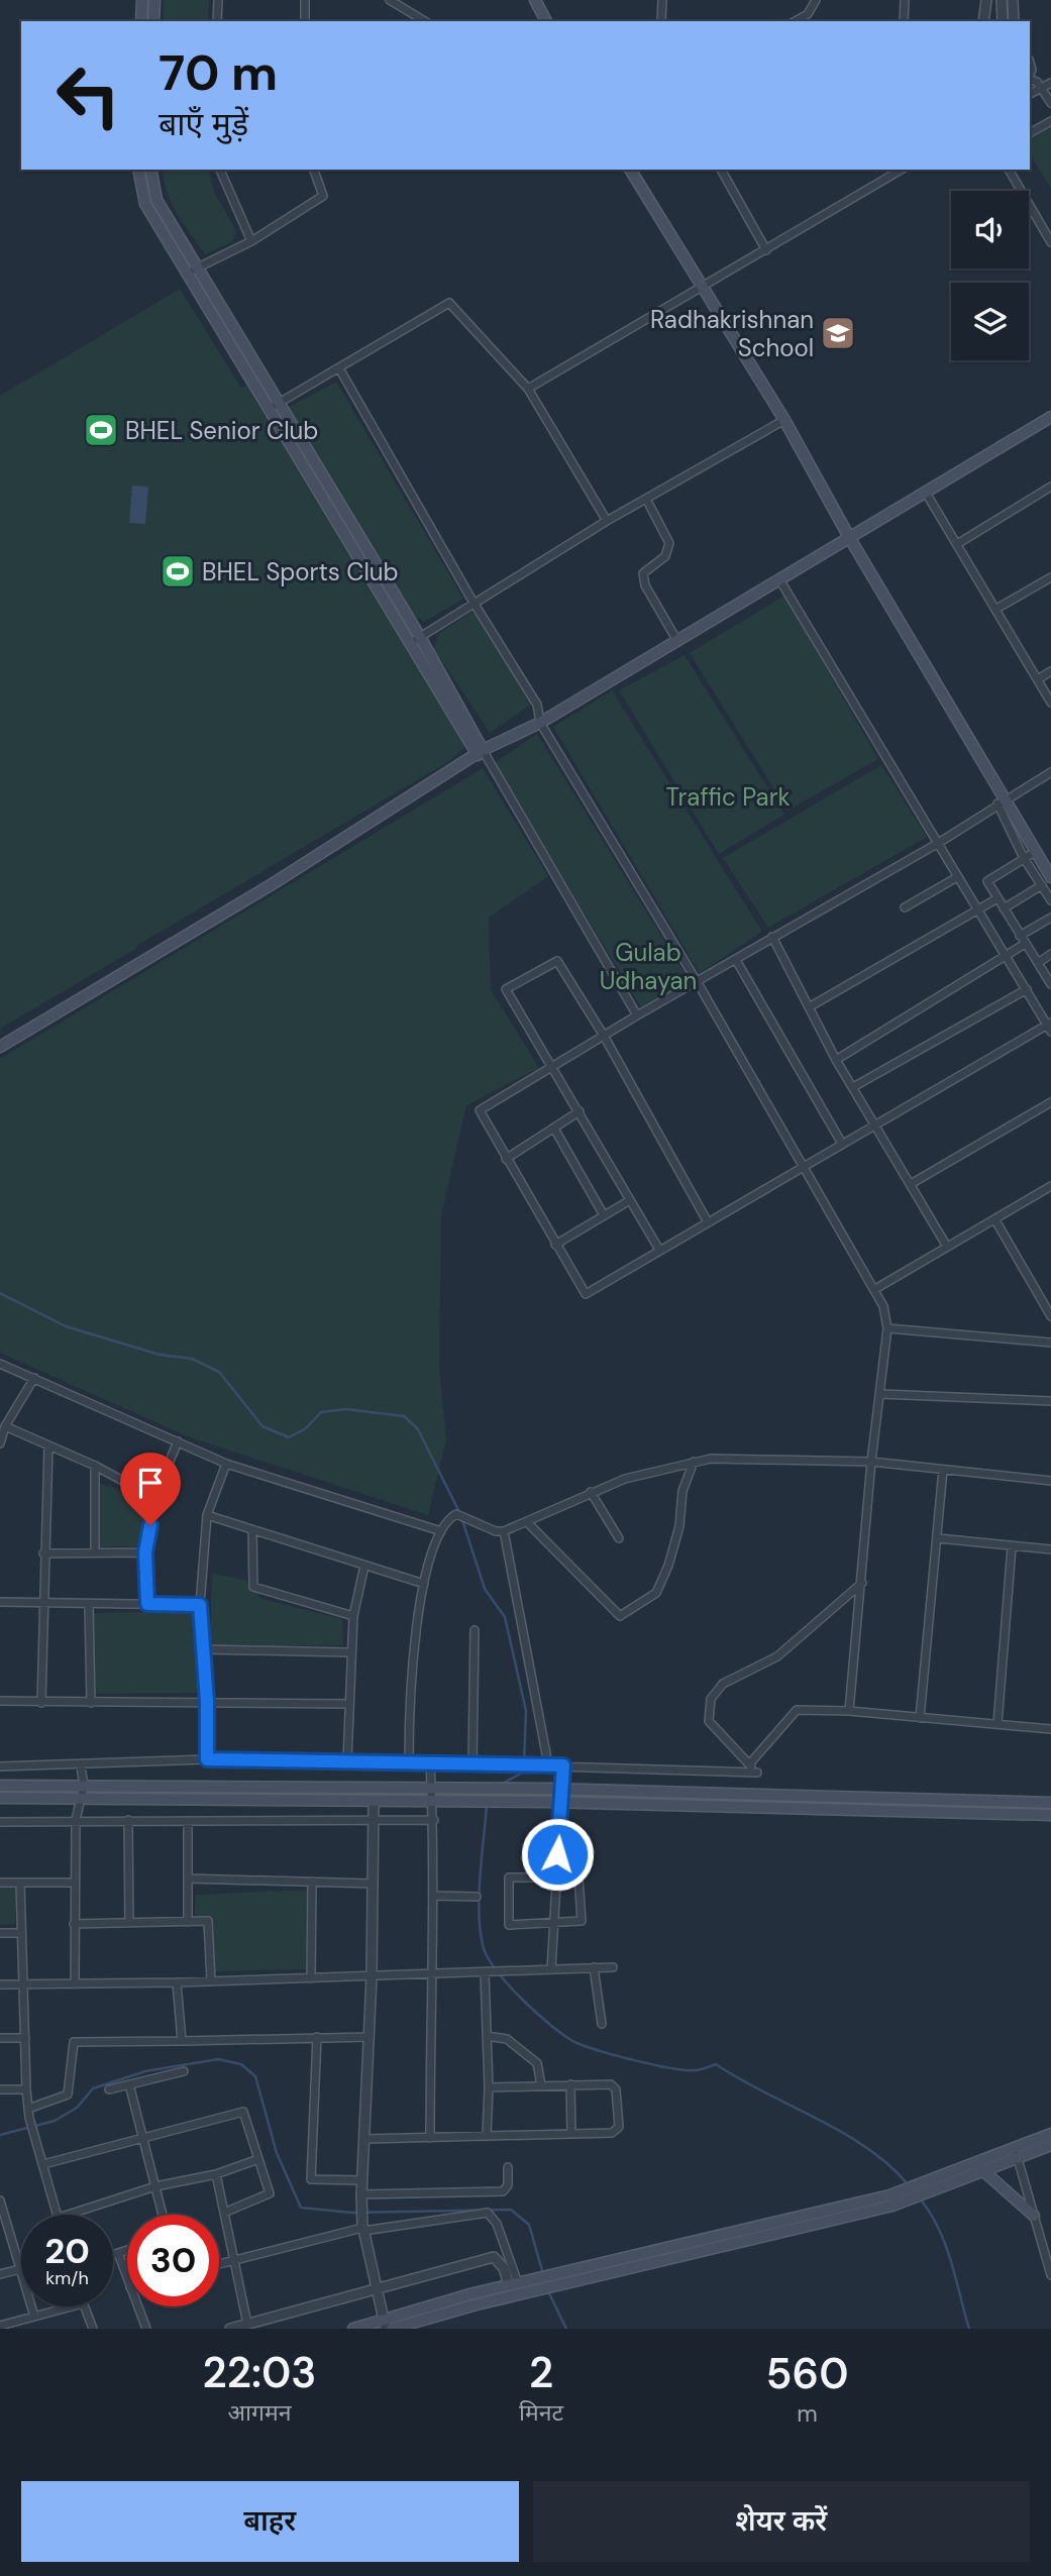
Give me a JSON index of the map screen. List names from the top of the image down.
{
  "parks": ["Traffic Park", "Gulab Udhayan"],
  "places": {
    "school or university": ["Radhakrishnan School"],
    "sports": ["BHEL Senior Club", "BHEL Sports Club"]
  },
  "page": {
    "turn": ["70 m", "बाएँ मुड़ें"],
    "speed": "20 km/h",
    "limit": "30",
    "eta": [
      "22:03",
      "आगमन",
      "2",
      "मिनट",
      "560",
      "m"
    ],
    "buttons": ["बाहर", "शेयर करें"]
  }
}
